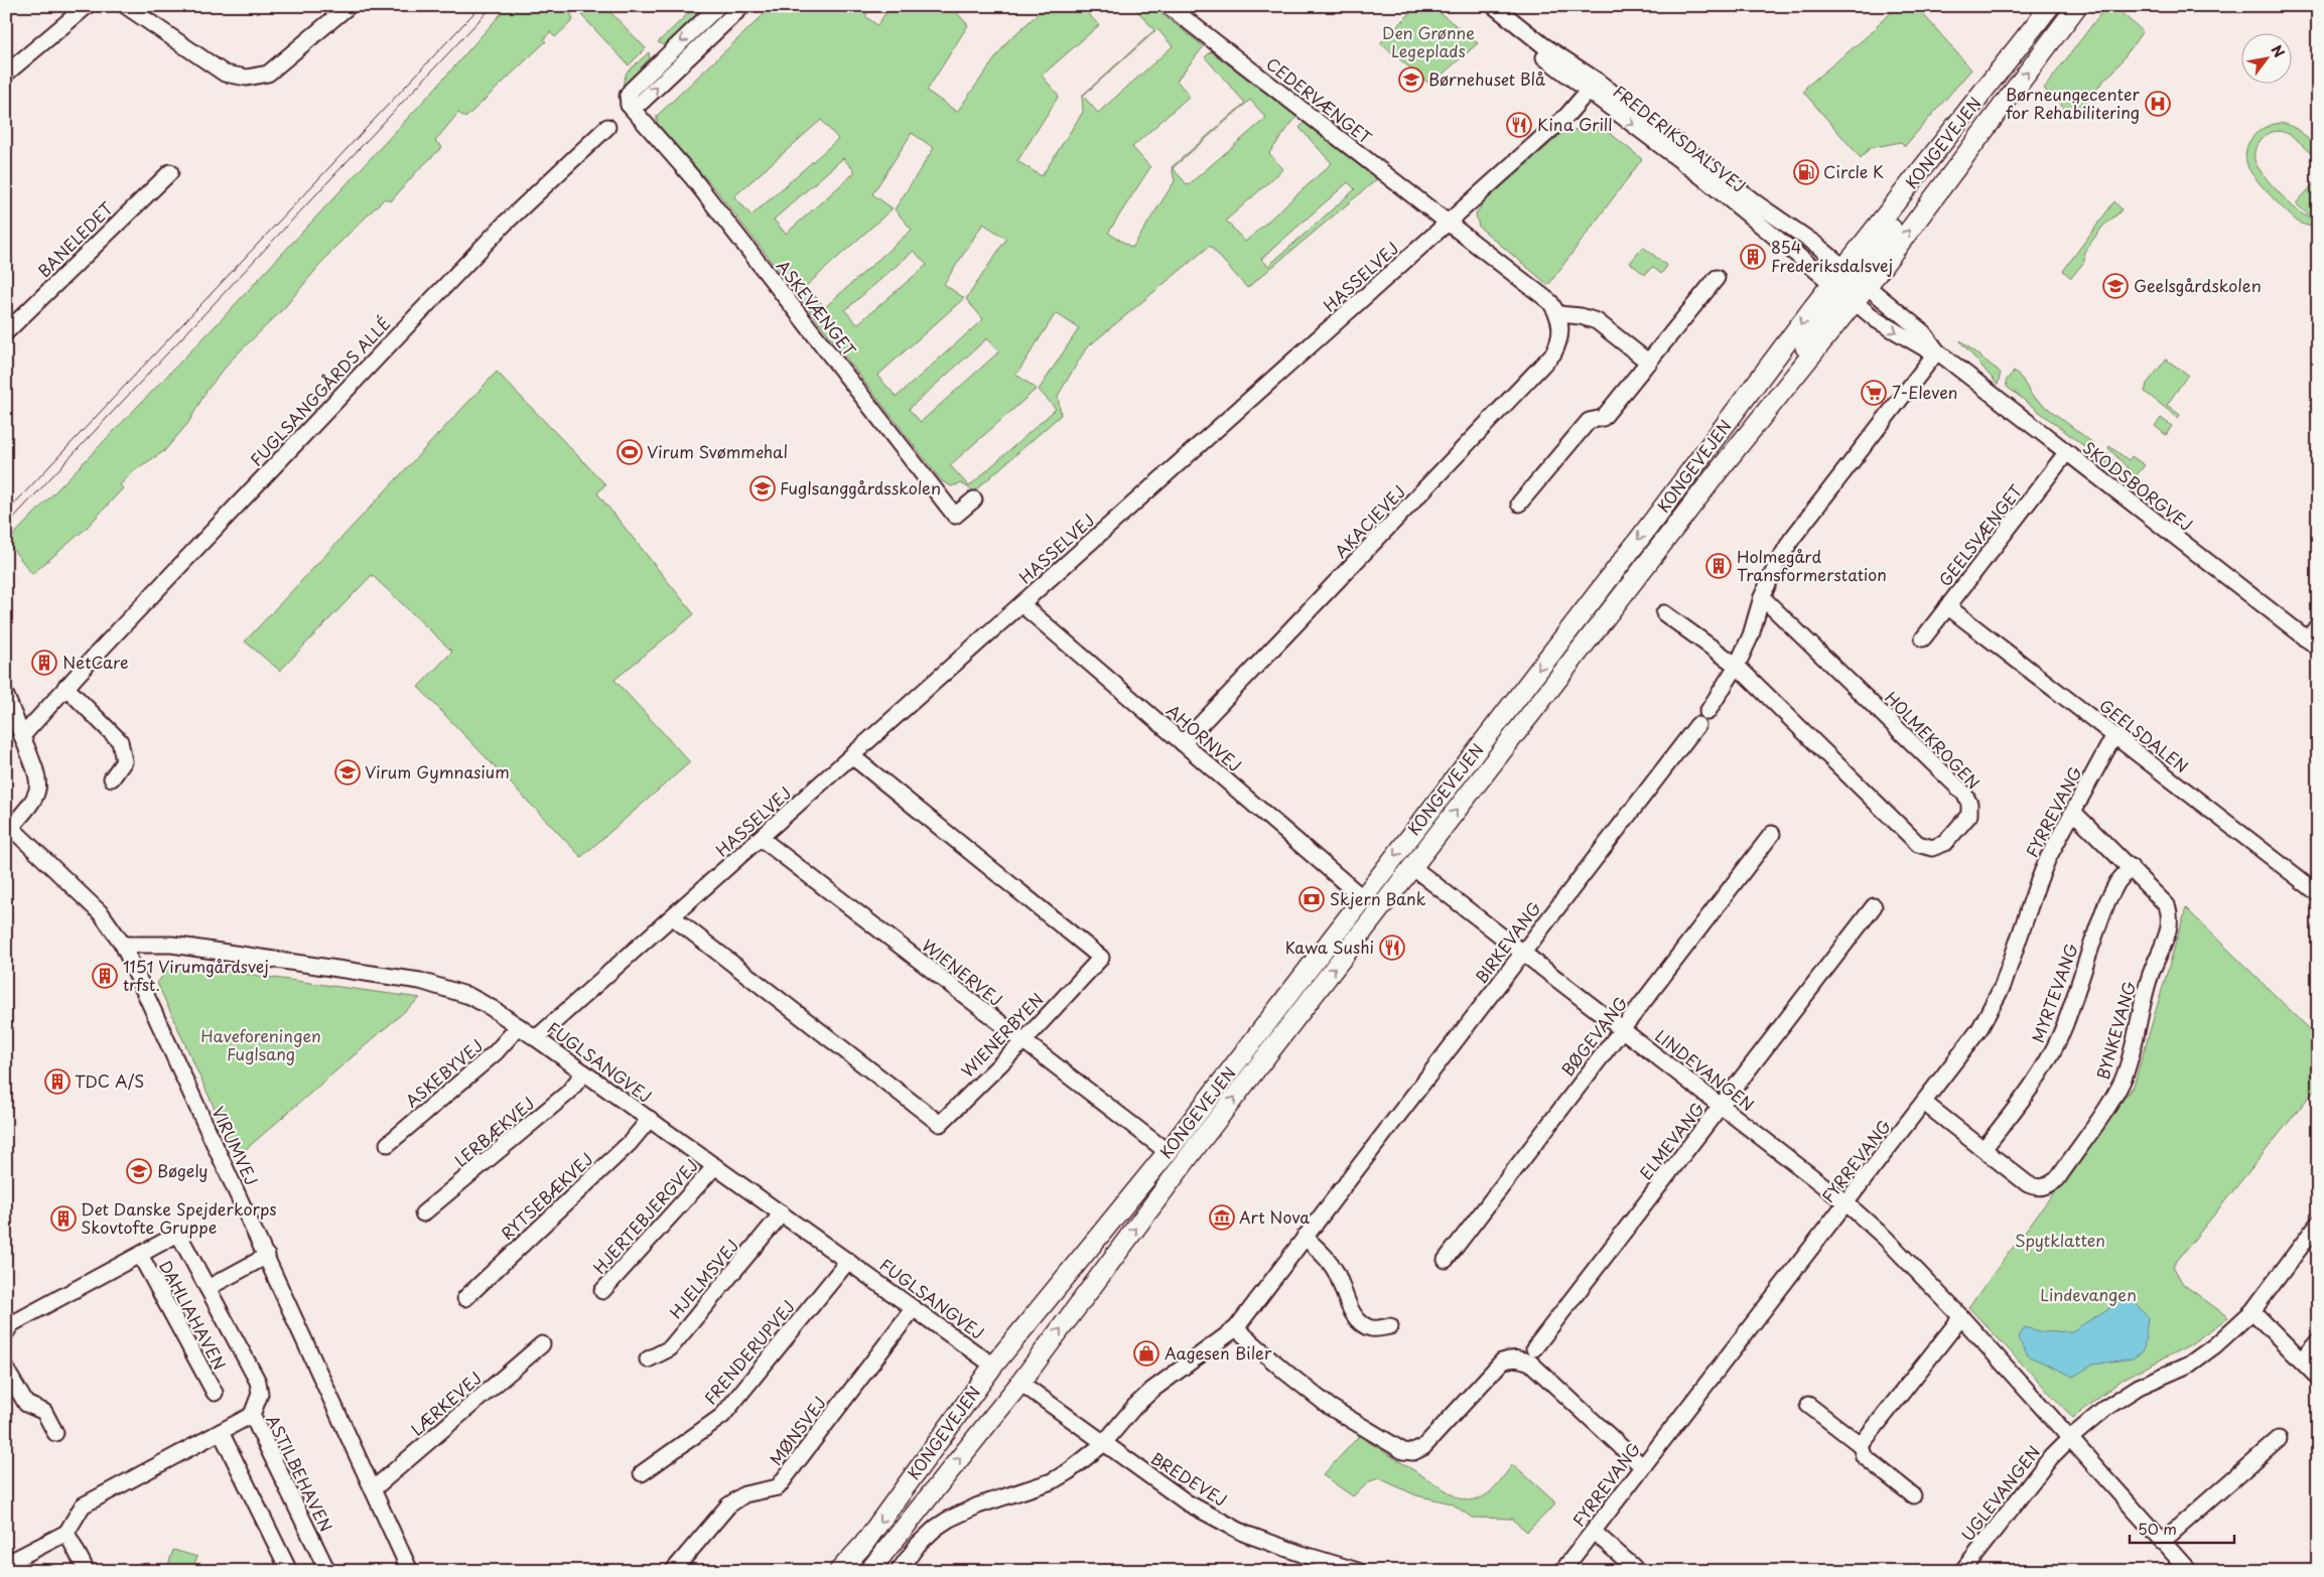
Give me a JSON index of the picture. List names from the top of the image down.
{
  "streets": {
    "main road": ["KONGEVEJEN"],
    "street": [
      "CEDERVÆNGET",
      "FREDERIKSDALSVEJ",
      "BANELEDET",
      "HASSELVEJ",
      "ASKEVÆNGET",
      "FUGLSANGGÅRDS ALLÉ",
      "SKODSBORGVEJ",
      "AKACIEVEJ",
      "GEELSVÆNGET",
      "GEELSDALEN",
      "AHORNVEJ",
      "HOLMEKROGEN",
      "FYRREVANG",
      "BIRKEVANG",
      "WIENERVEJ",
      "MYRTEVANG",
      "BYNKEVANG",
      "WIENERBYEN",
      "BØGEVANG",
      "FUGLSANGVEJ",
      "LINDEVANGEN",
      "ASKEBYVEJ",
      "LERBÆKVEJ",
      "ELMEVANG",
      "VIRUMVEJ",
      "RYTSEBÆKVEJ",
      "HJERTEBJERGVEJ",
      "HJELMSVEJ",
      "DAHLIAHAVEN",
      "FRENDERUPVEJ",
      "LÆRKEVEJ",
      "MØNSVEJ",
      "ASTILBEHAVEN",
      "BREDEVEJ",
      "UGLEVANGEN"
    ]
  },
  "crossings": [
    ["CEDERVÆNGET", "HASSELVEJ"],
    ["FREDERIKSDALSVEJ", "KONGEVEJEN"],
    ["FREDERIKSDALSVEJ", "HASSELVEJ"],
    ["FREDERIKSDALSVEJ", "SKODSBORGVEJ"],
    ["KONGEVEJEN", "SKODSBORGVEJ"],
    ["KONGEVEJEN", "AHORNVEJ"],
    ["KONGEVEJEN", "WIENERVEJ"],
    ["KONGEVEJEN", "FUGLSANGVEJ"],
    ["KONGEVEJEN", "LINDEVANGEN"],
    ["KONGEVEJEN", "BREDEVEJ"],
    ["HASSELVEJ", "AHORNVEJ"],
    ["HASSELVEJ", "WIENERVEJ"],
    ["HASSELVEJ", "WIENERBYEN"],
    ["HASSELVEJ", "FUGLSANGVEJ"],
    ["SKODSBORGVEJ", "GEELSVÆNGET"],
    ["AKACIEVEJ", "AHORNVEJ"],
    ["GEELSVÆNGET", "GEELSDALEN"],
    ["GEELSDALEN", "FYRREVANG"],
    ["FYRREVANG", "BYNKEVANG"],
    ["FYRREVANG", "LINDEVANGEN"],
    ["BIRKEVANG", "LINDEVANGEN"],
    ["BIRKEVANG", "BREDEVEJ"],
    ["WIENERVEJ", "WIENERBYEN"],
    ["MYRTEVANG", "BYNKEVANG"],
    ["BØGEVANG", "LINDEVANGEN"],
    ["FUGLSANGVEJ", "ASKEBYVEJ"],
    ["FUGLSANGVEJ", "LERBÆKVEJ"],
    ["FUGLSANGVEJ", "VIRUMVEJ"],
    ["FUGLSANGVEJ", "RYTSEBÆKVEJ"],
    ["FUGLSANGVEJ", "HJERTEBJERGVEJ"],
    ["FUGLSANGVEJ", "HJELMSVEJ"],
    ["FUGLSANGVEJ", "FRENDERUPVEJ"],
    ["FUGLSANGVEJ", "MØNSVEJ"],
    ["LINDEVANGEN", "ELMEVANG"],
    ["LINDEVANGEN", "UGLEVANGEN"],
    ["VIRUMVEJ", "LÆRKEVEJ"],
    ["DAHLIAHAVEN", "ASTILBEHAVEN"]
  ],
  "parks": [
    "Den Grønne Legeplads",
    "Haveforeningen Fuglsang",
    "Spytklatten",
    "Lindevangen"
  ],
  "places": {
    "school or university": [
      "Børnehuset Blå",
      "Geelsgårdskolen",
      "Fuglsanggårdsskolen",
      "Virum Gymnasium",
      "Bøgely"
    ],
    "hospital": ["Børneungecenter for Rehabilitering"],
    "restaurant": ["Kina Grill", "Kawa Sushi"],
    "fuel station": ["Circle K"],
    "building": [
      "854 Frederiksdalsvej",
      "Holmegård Transformerstation",
      "NetCare",
      "1151 Virumgårdsvej trfst.",
      "TDC A/S",
      "Det Danske Spejderkorps Skovtofte Gruppe"
    ],
    "supermarket": ["7-Eleven"],
    "sports": ["Virum Svømmehal"],
    "bank": ["Skjern Bank"],
    "museum": ["Art Nova"],
    "shop": ["Aagesen Biler"]
  },
  "scale_bar": "50 m",
  "north": "top right"
}
